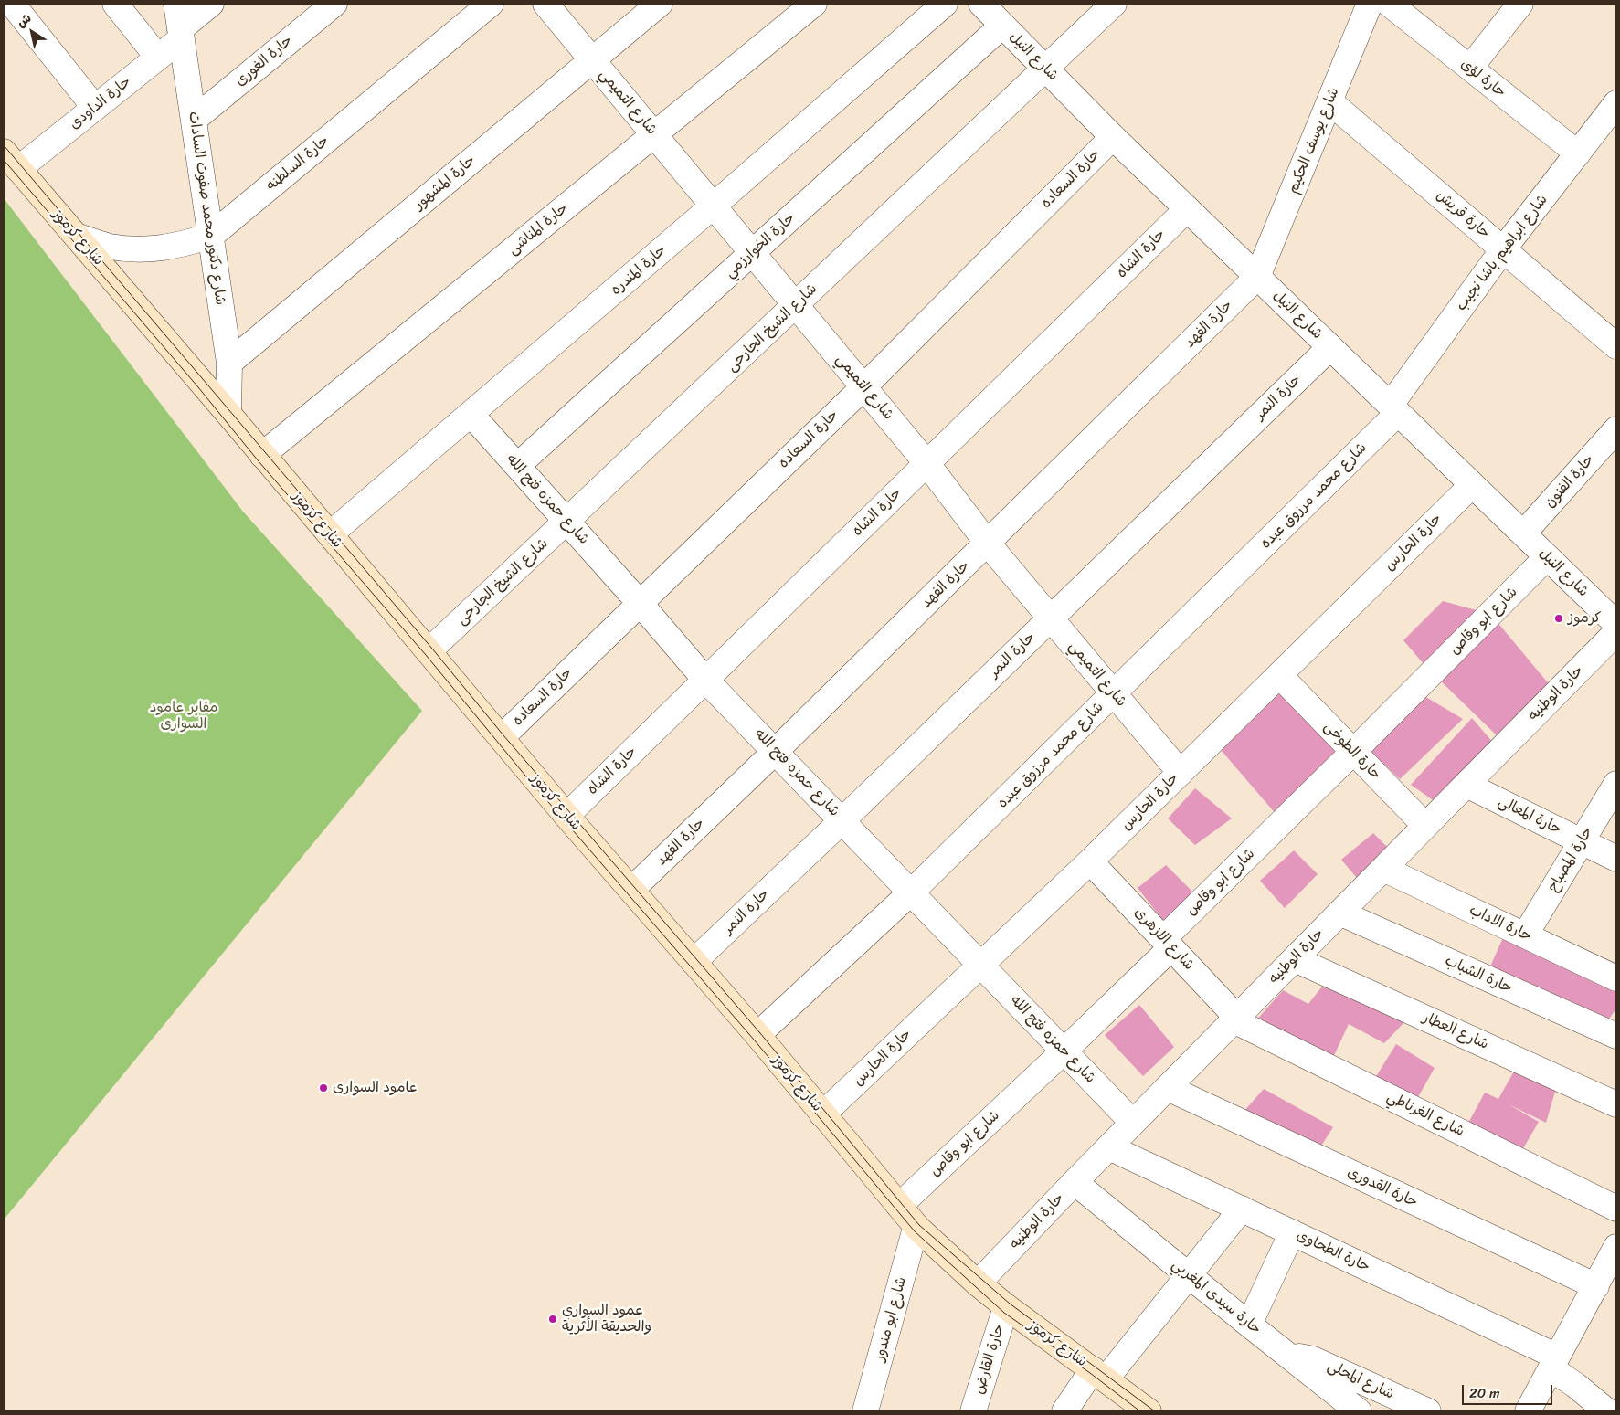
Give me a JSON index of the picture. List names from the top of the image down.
{
  "streets": {
    "main road": ["شارع كرموز"],
    "street": [
      "شارع النيل",
      "حارة الغورى",
      "حارة لؤى",
      "شارع التميمي",
      "حارة الداودى",
      "شارع يوسف الحكيم",
      "حارة السلطنه",
      "حارة السعاده",
      "حارة المشهور",
      "شارع دكتور محمد صفوت السادات",
      "حارة قريش",
      "حارة المناشى",
      "حارة الخوارزمي",
      "شارع ابراهيم باشا نجيب",
      "حارة الشاه",
      "حارة المندره",
      "حارة الفهد",
      "شارع الشيخ الجارحى",
      "حارة النمر",
      "حارة الفنون",
      "شارع محمد مرزوق عبده",
      "شارع حمزه فتح الله",
      "حارة الحارس",
      "شارع ابو وقاص",
      "حارة الوطنيه",
      "حارة الطوخى",
      "حارة المعالى",
      "حارة المصباح",
      "حارة الاداب",
      "شارع الازهرى",
      "حارة الشباب",
      "شارع العطار",
      "شارع الغرناطي",
      "حارة القدورى",
      "حارة الطحاوى",
      "حارة سيدى المغربي",
      "شارع ابو مندور",
      "حارة القارض",
      "شارع المحلى"
    ]
  },
  "crossings": [
    ["شارع النيل", "شارع يوسف الحكيم"],
    ["شارع النيل", "حارة السعاده"],
    ["شارع النيل", "حارة الخوارزمي"],
    ["شارع النيل", "شارع ابراهيم باشا نجيب"],
    ["شارع النيل", "حارة الشاه"],
    ["شارع النيل", "حارة الفهد"],
    ["شارع النيل", "شارع الشيخ الجارحى"],
    ["شارع النيل", "حارة النمر"],
    ["شارع النيل", "حارة الفنون"],
    ["شارع النيل", "شارع محمد مرزوق عبده"],
    ["شارع النيل", "حارة الحارس"],
    ["شارع النيل", "شارع ابو وقاص"],
    ["حارة الغورى", "شارع دكتور محمد صفوت السادات"],
    ["حارة لؤى", "شارع يوسف الحكيم"],
    ["حارة لؤى", "شارع ابراهيم باشا نجيب"],
    ["شارع التميمي", "حارة السعاده"],
    ["شارع التميمي", "حارة المشهور"],
    ["شارع التميمي", "حارة المناشى"],
    ["شارع التميمي", "حارة الخوارزمي"],
    ["شارع التميمي", "حارة الشاه"],
    ["شارع التميمي", "حارة المندره"],
    ["شارع التميمي", "حارة الفهد"],
    ["شارع التميمي", "شارع الشيخ الجارحى"],
    ["شارع التميمي", "حارة النمر"],
    ["شارع التميمي", "شارع محمد مرزوق عبده"],
    ["شارع التميمي", "حارة الحارس"],
    ["حارة الداودى", "شارع دكتور محمد صفوت السادات"],
    ["حارة الداودى", "شارع كرموز"],
    ["شارع يوسف الحكيم", "حارة قريش"],
    ["شارع يوسف الحكيم", "حارة الفهد"],
    ["حارة السلطنه", "شارع دكتور محمد صفوت السادات"],
    ["حارة السلطنه", "شارع كرموز"],
    ["حارة السعاده", "شارع كرموز"],
    ["حارة السعاده", "شارع حمزه فتح الله"],
    ["حارة المشهور", "شارع دكتور محمد صفوت السادات"],
    ["شارع دكتور محمد صفوت السادات", "شارع كرموز"],
    ["حارة قريش", "شارع ابراهيم باشا نجيب"],
    ["حارة المناشى", "شارع كرموز"],
    ["شارع كرموز", "حارة الشاه"],
    ["شارع كرموز", "حارة المندره"],
    ["شارع كرموز", "حارة الفهد"],
    ["شارع كرموز", "شارع الشيخ الجارحى"],
    ["شارع كرموز", "حارة النمر"],
    ["شارع كرموز", "شارع محمد مرزوق عبده"],
    ["شارع كرموز", "حارة الحارس"],
    ["شارع كرموز", "شارع ابو وقاص"],
    ["شارع كرموز", "حارة الوطنيه"],
    ["شارع كرموز", "شارع ابو مندور"],
    ["شارع كرموز", "حارة القارض"],
    ["حارة الخوارزمي", "شارع حمزه فتح الله"],
    ["شارع ابراهيم باشا نجيب", "شارع محمد مرزوق عبده"],
    ["حارة الشاه", "شارع حمزه فتح الله"],
    ["حارة المندره", "شارع حمزه فتح الله"],
    ["حارة الفهد", "شارع حمزه فتح الله"],
    ["شارع الشيخ الجارحى", "شارع حمزه فتح الله"],
    ["حارة النمر", "شارع حمزه فتح الله"],
    ["شارع محمد مرزوق عبده", "شارع حمزه فتح الله"],
    ["شارع حمزه فتح الله", "حارة الحارس"],
    ["شارع حمزه فتح الله", "شارع ابو وقاص"],
    ["شارع حمزه فتح الله", "حارة الوطنيه"],
    ["حارة الحارس", "حارة الطوخى"],
    ["حارة الحارس", "شارع الازهرى"],
    ["شارع ابو وقاص", "حارة الطوخى"],
    ["شارع ابو وقاص", "شارع الازهرى"],
    ["حارة الوطنيه", "حارة الطوخى"],
    ["حارة الوطنيه", "حارة المعالى"],
    ["حارة الوطنيه", "حارة الاداب"],
    ["حارة الوطنيه", "شارع الازهرى"],
    ["حارة الوطنيه", "حارة الشباب"],
    ["حارة الوطنيه", "شارع العطار"],
    ["حارة الوطنيه", "شارع الغرناطي"],
    ["حارة الوطنيه", "حارة القدورى"],
    ["حارة الوطنيه", "حارة الطحاوى"],
    ["حارة الوطنيه", "حارة سيدى المغربي"],
    ["حارة المعالى", "حارة المصباح"],
    ["حارة المصباح", "حارة الاداب"],
    ["شارع الازهرى", "شارع الغرناطي"],
    ["حارة سيدى المغربي", "شارع المحلى"]
  ],
  "parks": ["مقابر عامود السوارى"],
  "places": ["كرموز", "عامود السوارى", "عمود السواري والحديقة الأثرية"],
  "scale_bar": "20 m",
  "north": "top left"
}
